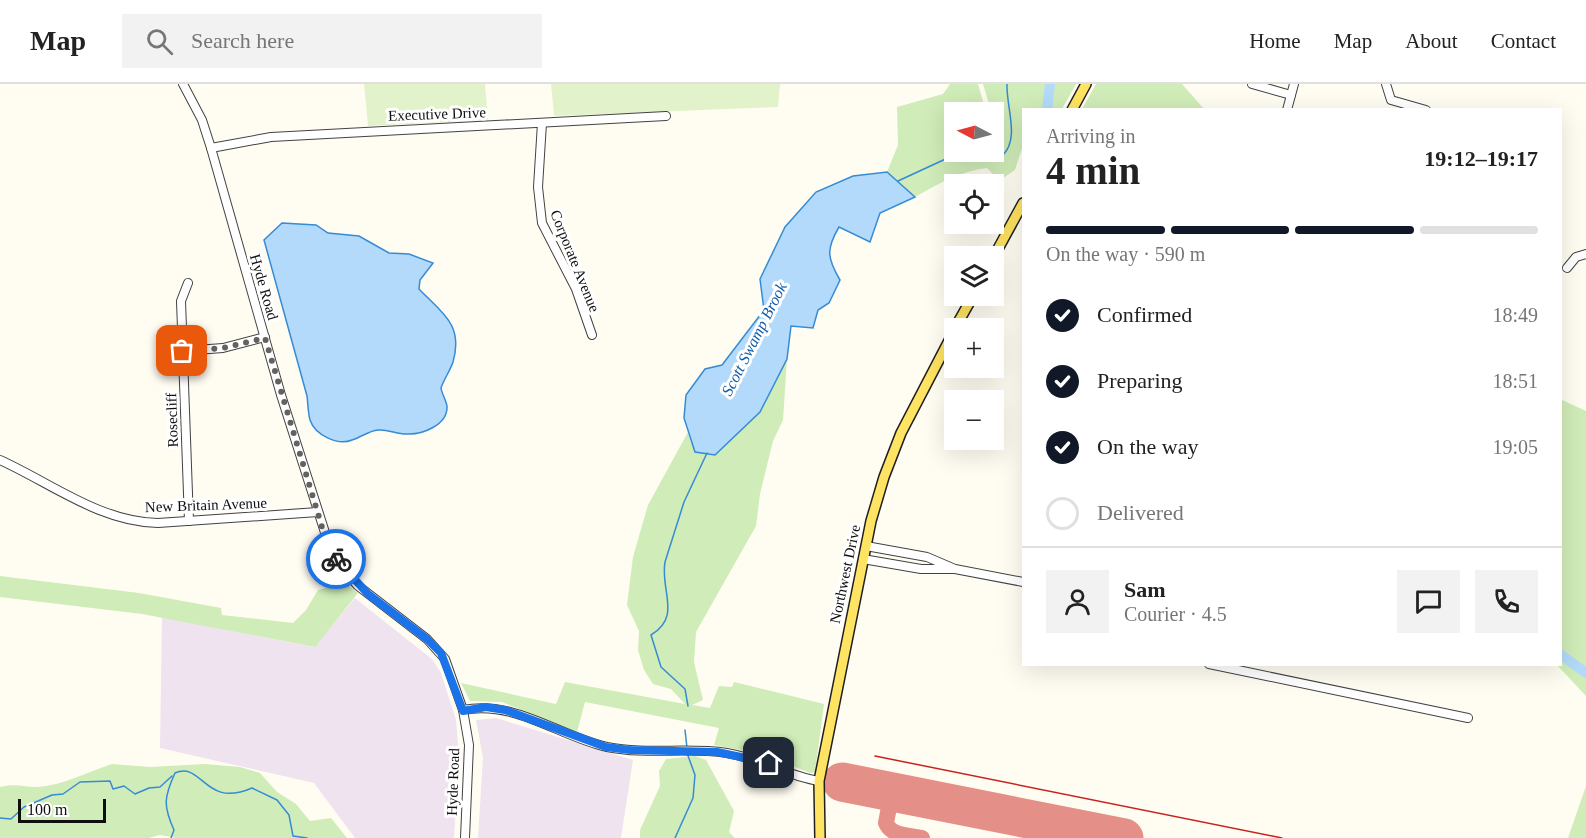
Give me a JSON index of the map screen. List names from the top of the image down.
{
  "streets": {
    "main road": ["Northwest Drive"],
    "street": [
      "Executive Drive",
      "Corporate Avenue",
      "Hyde Road",
      "Rosecliff",
      "New Britain Avenue"
    ]
  },
  "crossings": [
    ["Executive Drive", "Corporate Avenue"],
    ["Executive Drive", "Hyde Road"],
    ["Hyde Road", "New Britain Avenue"],
    ["Rosecliff", "New Britain Avenue"]
  ],
  "water": ["Scott Swamp Brook"],
  "scale_bar": "100 m",
  "north": "left",
  "page": {
    "header": "Map",
    "search": "Search here",
    "nav": [
      "Home",
      "Map",
      "About",
      "Contact"
    ],
    "map_buttons": ["+", "−"],
    "heading": ["4 min", "Arriving in", "19:12–19:17"],
    "panel": ["Sam", "Courier · 4.5"],
    "bar": "On the way · 590 m",
    "list": [
      ["Confirmed", "18:49"],
      ["Preparing", "18:51"],
      ["On the way", "19:05"],
      "Delivered"
    ],
    "scale": "100 m"
  }
}
